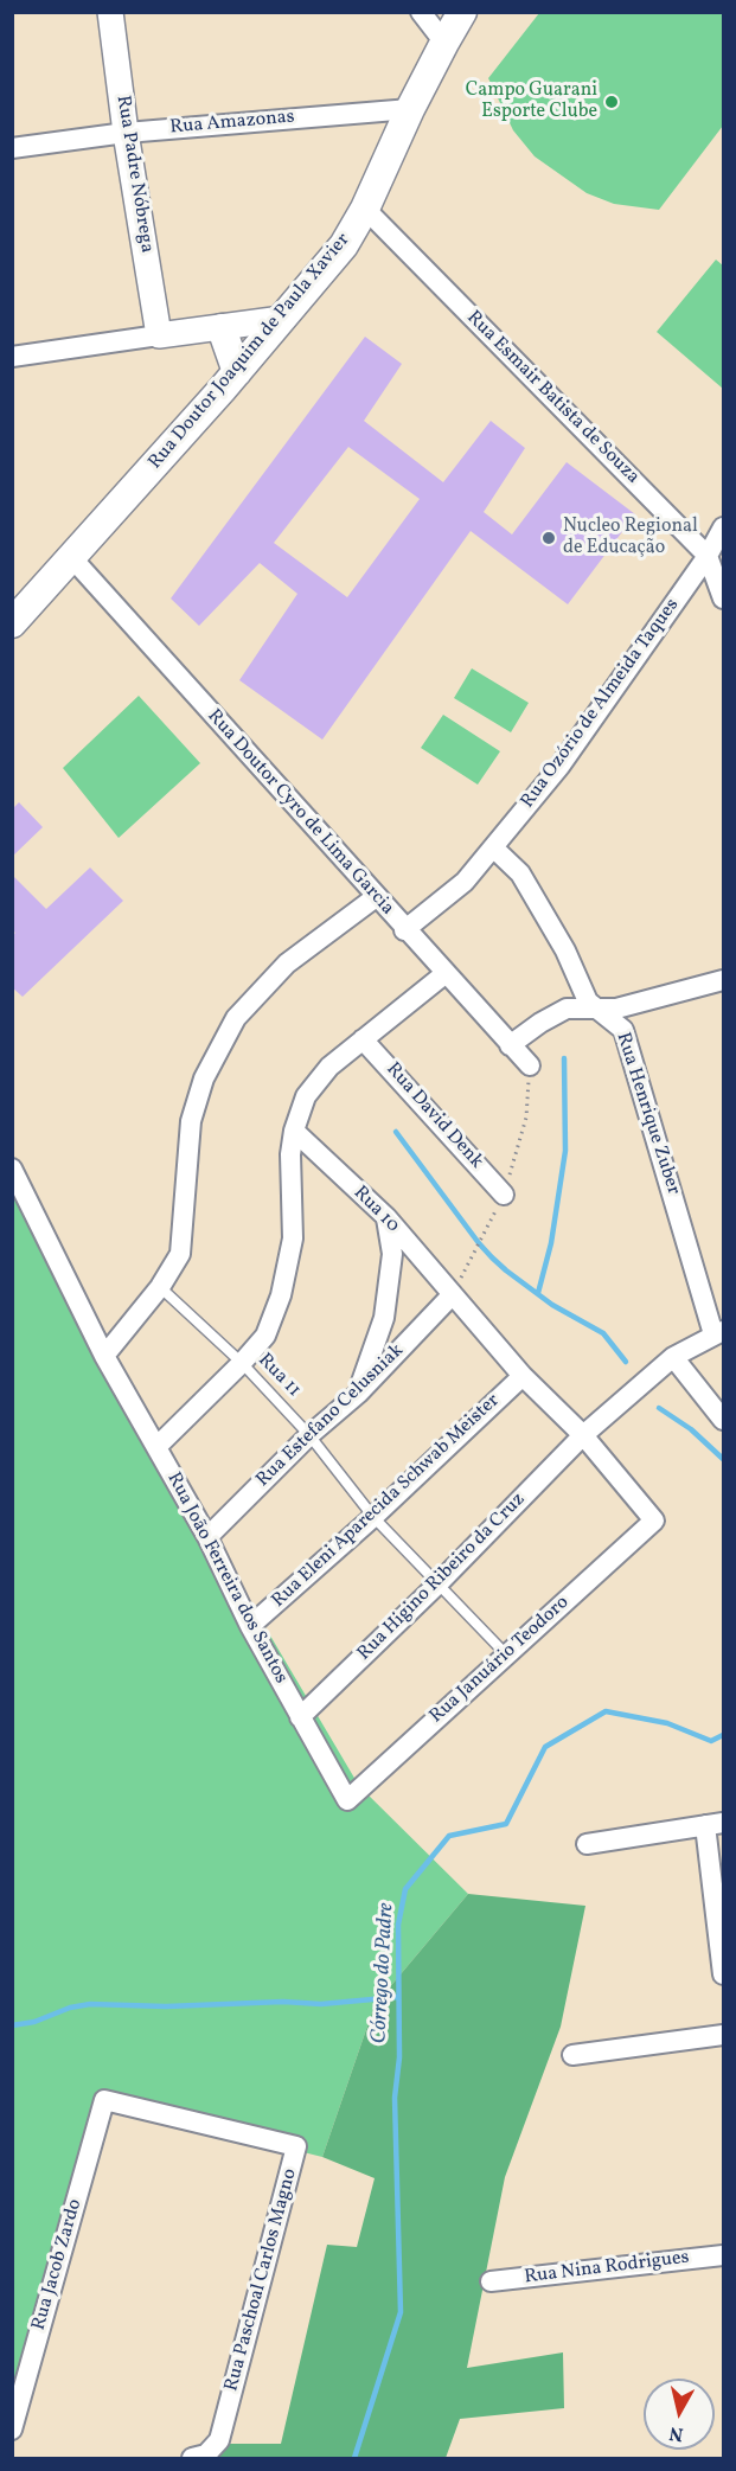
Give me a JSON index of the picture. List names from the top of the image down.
{
  "streets": {
    "main road": ["Rua Doutor Joaquim de Paula Xavier"],
    "street": [
      "Rua Amazonas",
      "Rua Padre Nóbrega",
      "Rua Esmair Batista de Souza",
      "Rua Ozório de Almeida Taques",
      "Rua Doutor Cyro de Lima Garcia",
      "Rua Henrique Zuber",
      "Rua David Denk",
      "Rua 10",
      "Rua Estefano Celusniak",
      "Rua Eleni Aparecida Schwab Meister",
      "Rua Higino Ribeiro da Cruz",
      "Rua João Ferreira dos Santos",
      "Rua Januário Teodoro",
      "Rua Jacob Zardo",
      "Rua Nina Rodrigues",
      "Rua Paschoal Carlos Magno"
    ],
    "lane": ["Rua 11"]
  },
  "crossings": [
    ["Rua Amazonas", "Rua Padre Nóbrega"],
    ["Rua Amazonas", "Rua Doutor Joaquim de Paula Xavier"],
    ["Rua Doutor Joaquim de Paula Xavier", "Rua Esmair Batista de Souza"],
    ["Rua Doutor Joaquim de Paula Xavier", "Rua Doutor Cyro de Lima Garcia"],
    ["Rua Esmair Batista de Souza", "Rua Ozório de Almeida Taques"],
    ["Rua Ozório de Almeida Taques", "Rua Doutor Cyro de Lima Garcia"],
    ["Rua Ozório de Almeida Taques", "Rua Henrique Zuber"],
    ["Rua Henrique Zuber", "Rua Higino Ribeiro da Cruz"],
    ["Rua 10", "Rua Estefano Celusniak"],
    ["Rua 10", "Rua Eleni Aparecida Schwab Meister"],
    ["Rua 10", "Rua Higino Ribeiro da Cruz"],
    ["Rua 10", "Rua Januário Teodoro"],
    ["Rua 11", "Rua Estefano Celusniak"],
    ["Rua 11", "Rua Eleni Aparecida Schwab Meister"],
    ["Rua 11", "Rua Higino Ribeiro da Cruz"],
    ["Rua 11", "Rua Januário Teodoro"],
    ["Rua Estefano Celusniak", "Rua João Ferreira dos Santos"],
    ["Rua Eleni Aparecida Schwab Meister", "Rua João Ferreira dos Santos"],
    ["Rua Higino Ribeiro da Cruz", "Rua João Ferreira dos Santos"],
    ["Rua João Ferreira dos Santos", "Rua Januário Teodoro"],
    ["Rua Jacob Zardo", "Rua Paschoal Carlos Magno"]
  ],
  "water": ["Córrego do Padre"],
  "places": ["Campo Guarani Esporte Clube", "Nucleo Regional de Educação"],
  "north": "bottom"
}
